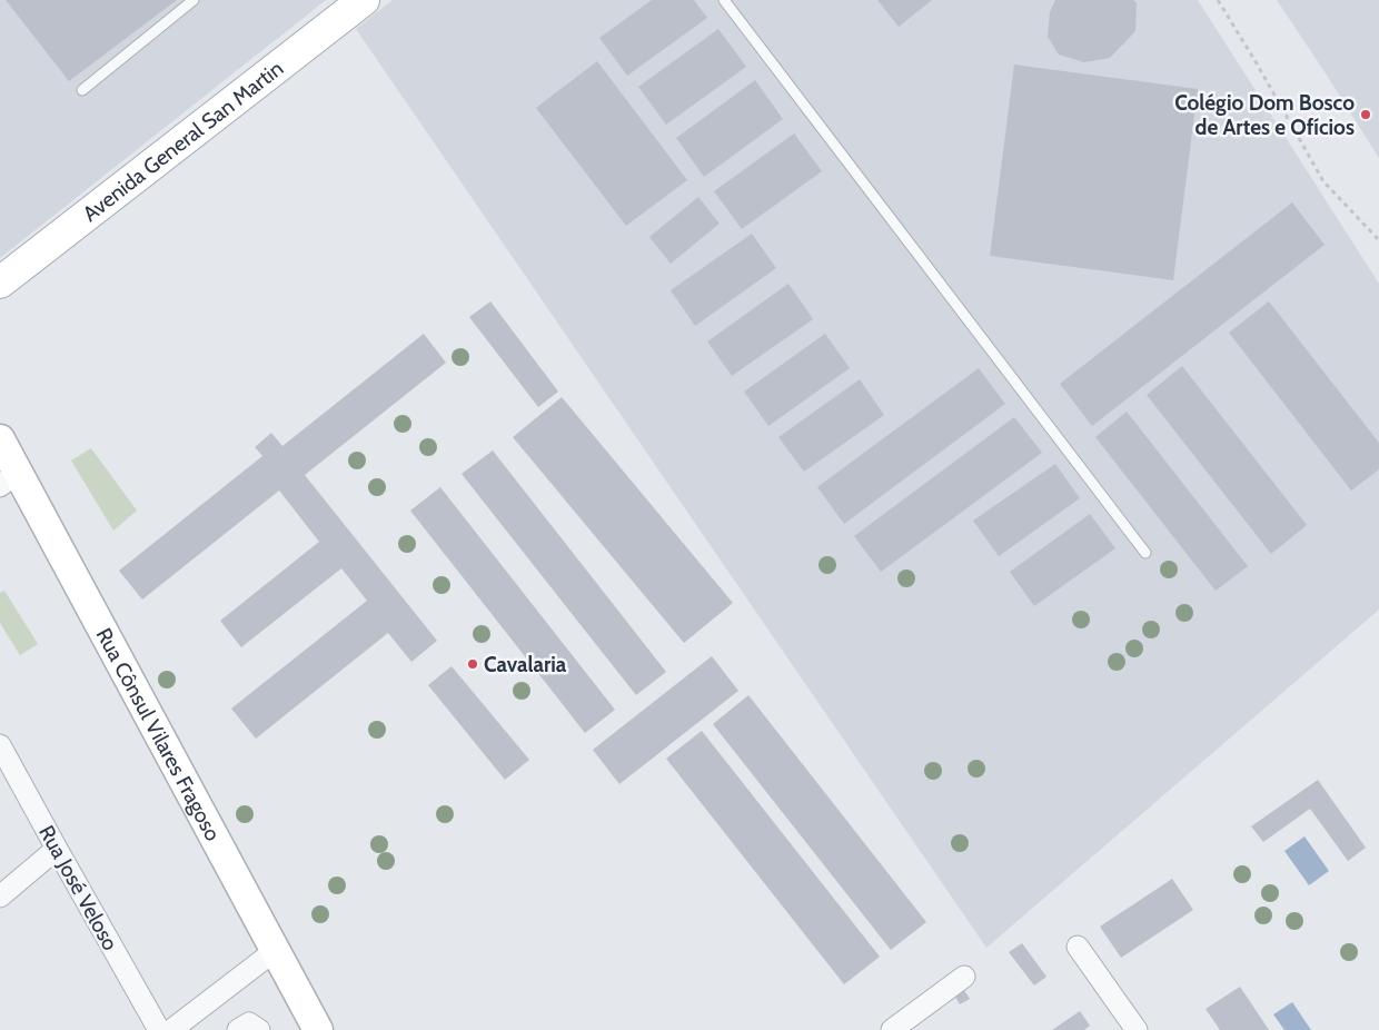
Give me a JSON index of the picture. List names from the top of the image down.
{
  "streets": {
    "main road": ["Avenida General San Martin"],
    "street": ["Rua Cônsul Vilares Fragoso", "Rua José Veloso"]
  },
  "places": ["Colégio Dom Bosco de Artes e Ofícios", "Cavalaria"]
}
